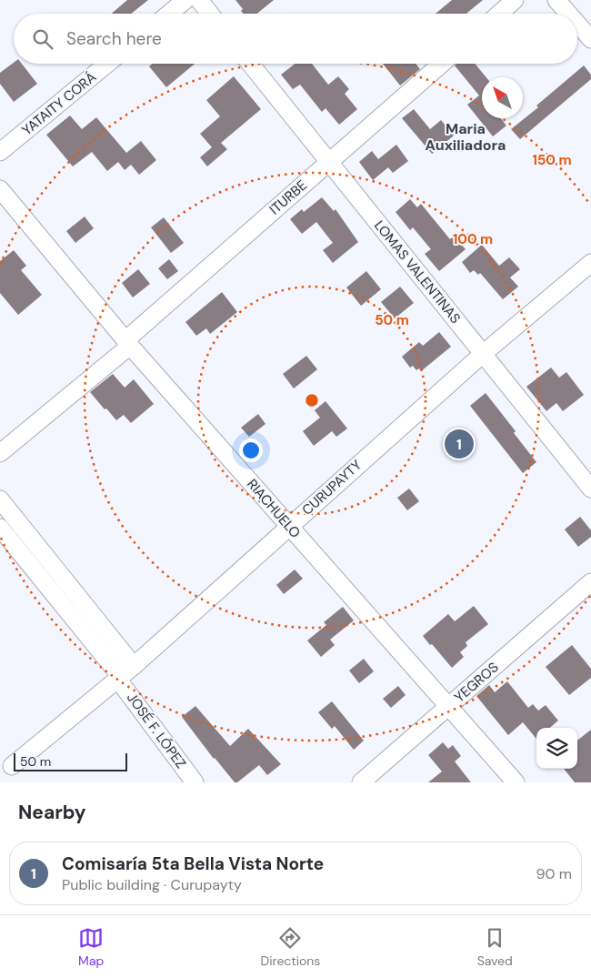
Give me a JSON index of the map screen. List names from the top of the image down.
{
  "streets": {
    "street": [
      "YATAITY CORÁ",
      "ITURBE",
      "LOMAS VALENTINAS",
      "CURUPAYTY",
      "RIACHUELO",
      "YEGROS",
      "JOSÉ F. LÓPEZ"
    ]
  },
  "crossings": [
    ["ITURBE", "LOMAS VALENTINAS"],
    ["ITURBE", "RIACHUELO"],
    ["LOMAS VALENTINAS", "CURUPAYTY"],
    ["CURUPAYTY", "RIACHUELO"],
    ["CURUPAYTY", "JOSÉ F. LÓPEZ"],
    ["RIACHUELO", "YEGROS"]
  ],
  "districts": ["Maria Auxiliadora"],
  "scale_bar": "50 m",
  "north": "top left",
  "page": {
    "search": "Search here",
    "pins": "1",
    "scale": "50 m",
    "heading": "Nearby",
    "list": [
      {
        "mark": "1",
        "name": "Comisaría 5ta Bella Vista Norte",
        "note": "Public building · Curupayty",
        "value": "90 m"
      }
    ],
    "nav": ["Map", "Directions", "Saved"]
  },
  "rings": ["150 m", "100 m", "50 m"]
}
